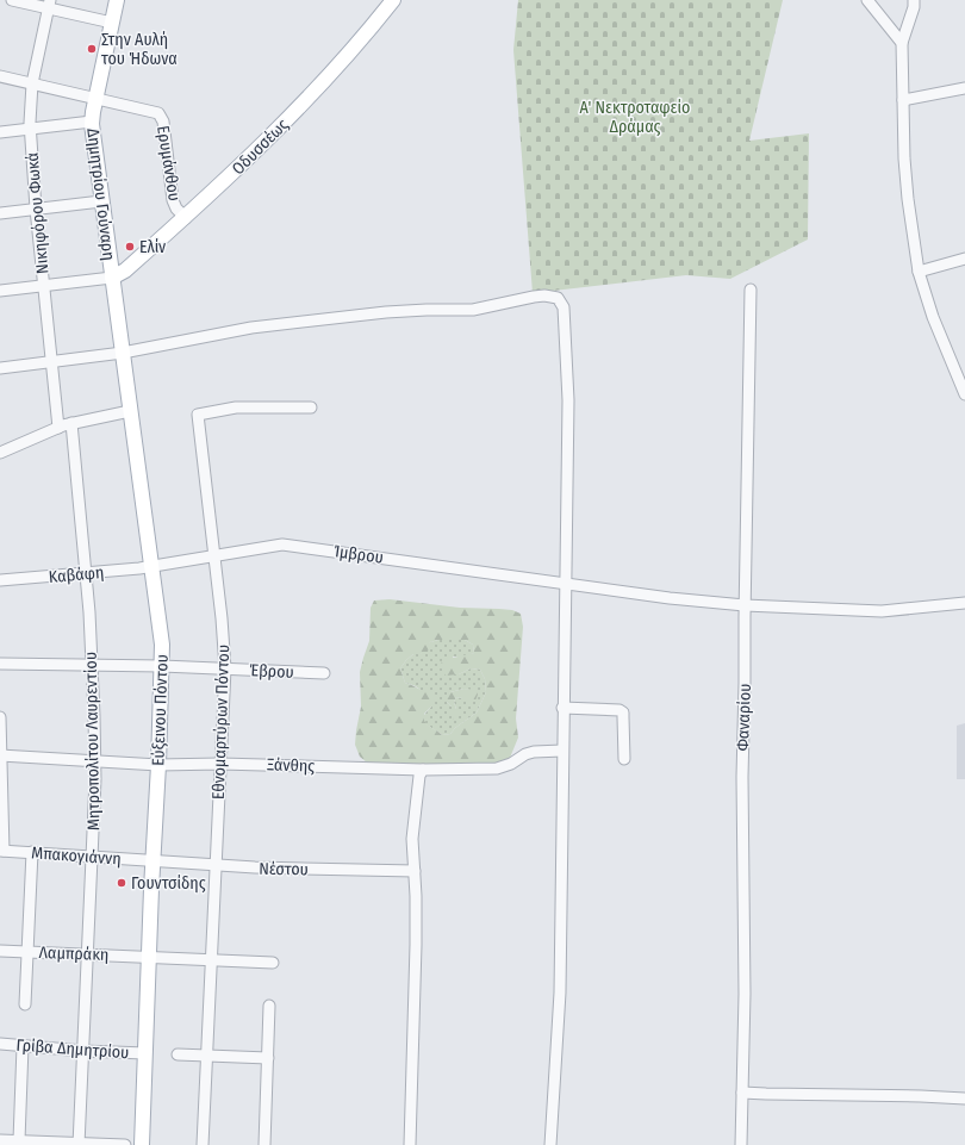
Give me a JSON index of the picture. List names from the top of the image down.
{
  "streets": {
    "main road": ["Οδυσσέως", "Δημητρίου Γούναρη", "Εύξεινου Πόντου"],
    "street": [
      "Ερυμάνθου",
      "Νικηφόρου Φωκά",
      "Ίμβρου",
      "Καβάφη",
      "Έβρου",
      "Φαναρίου",
      "Εθνομαρτύρων Πόντου",
      "Μητροπολίτου Λαυρεντίου",
      "Ξάνθης",
      "Μπακογιάννη",
      "Νέστου",
      "Λαμπράκη",
      "Γρίβα Δημητρίου"
    ]
  },
  "crossings": [
    ["Οδυσσέως", "Ερυμάνθου"],
    ["Οδυσσέως", "Δημητρίου Γούναρη"],
    ["Οδυσσέως", "Εύξεινου Πόντου"],
    ["Ερυμάνθου", "Δημητρίου Γούναρη"],
    ["Δημητρίου Γούναρη", "Εύξεινου Πόντου"],
    ["Ίμβρου", "Καβάφη"],
    ["Ίμβρου", "Εύξεινου Πόντου"],
    ["Ίμβρου", "Φαναρίου"],
    ["Ίμβρου", "Εθνομαρτύρων Πόντου"],
    ["Καβάφη", "Εύξεινου Πόντου"],
    ["Καβάφη", "Μητροπολίτου Λαυρεντίου"],
    ["Έβρου", "Εύξεινου Πόντου"],
    ["Έβρου", "Εθνομαρτύρων Πόντου"],
    ["Έβρου", "Μητροπολίτου Λαυρεντίου"],
    ["Εύξεινου Πόντου", "Ξάνθης"],
    ["Εύξεινου Πόντου", "Μπακογιάννη"],
    ["Εύξεινου Πόντου", "Νέστου"],
    ["Εύξεινου Πόντου", "Λαμπράκη"],
    ["Εύξεινου Πόντου", "Γρίβα Δημητρίου"],
    ["Εθνομαρτύρων Πόντου", "Ξάνθης"],
    ["Εθνομαρτύρων Πόντου", "Νέστου"],
    ["Εθνομαρτύρων Πόντου", "Λαμπράκη"],
    ["Μητροπολίτου Λαυρεντίου", "Ξάνθης"],
    ["Μητροπολίτου Λαυρεντίου", "Μπακογιάννη"],
    ["Μητροπολίτου Λαυρεντίου", "Λαμπράκη"],
    ["Μητροπολίτου Λαυρεντίου", "Γρίβα Δημητρίου"],
    ["Μπακογιάννη", "Νέστου"]
  ],
  "parks": ["Α' Νεκτροταφείο Δράμας"],
  "places": ["Στην Αυλή του Ήδωνα", "Ελίν", "Γουντσίδης"]
}
